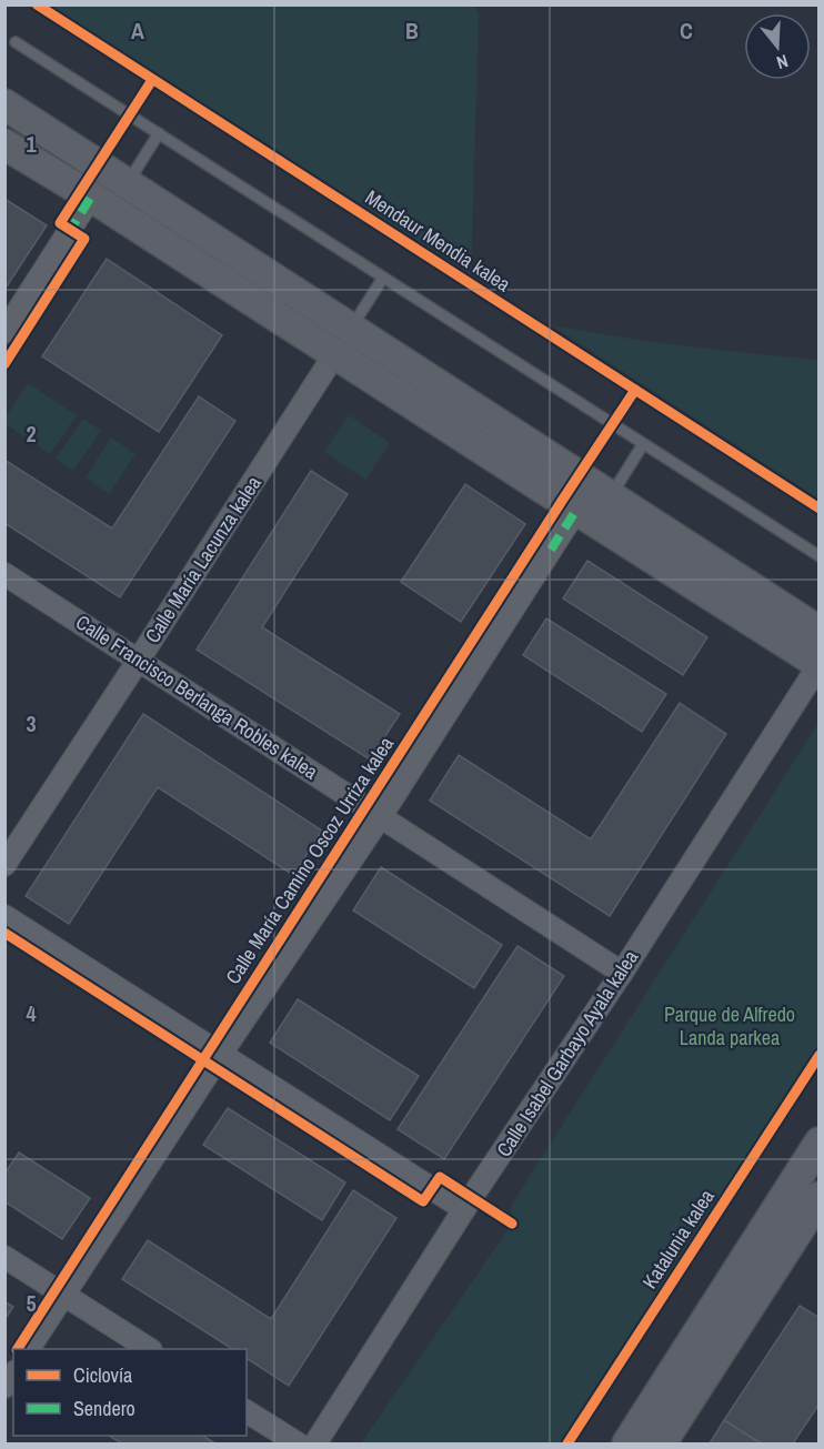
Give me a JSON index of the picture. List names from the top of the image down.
{
  "streets": {
    "street": [
      "Calle María Lacunza kalea",
      "Calle Francisco Berlanga Robles kalea",
      "Calle María Camino Oscoz Urriza kalea",
      "Calle Isabel Garbayo Ayala kalea"
    ],
    "cycle path": ["Mendaur Mendia kalea", "Katalunia kalea"]
  },
  "crossings": [
    ["Calle María Lacunza kalea", "Calle Francisco Berlanga Robles kalea"],
    ["Calle Francisco Berlanga Robles kalea", "Calle María Camino Oscoz Urriza kalea"],
    ["Calle Francisco Berlanga Robles kalea", "Calle Isabel Garbayo Ayala kalea"]
  ],
  "parks": ["Parque de Alfredo Landa parkea"],
  "legend": ["Ciclovía", "Sendero"],
  "north": "bottom",
  "grid": {
    "columns": ["A", "B", "C"],
    "rows": [
      "1",
      "2",
      "3",
      "4",
      "5"
    ]
  }
}
